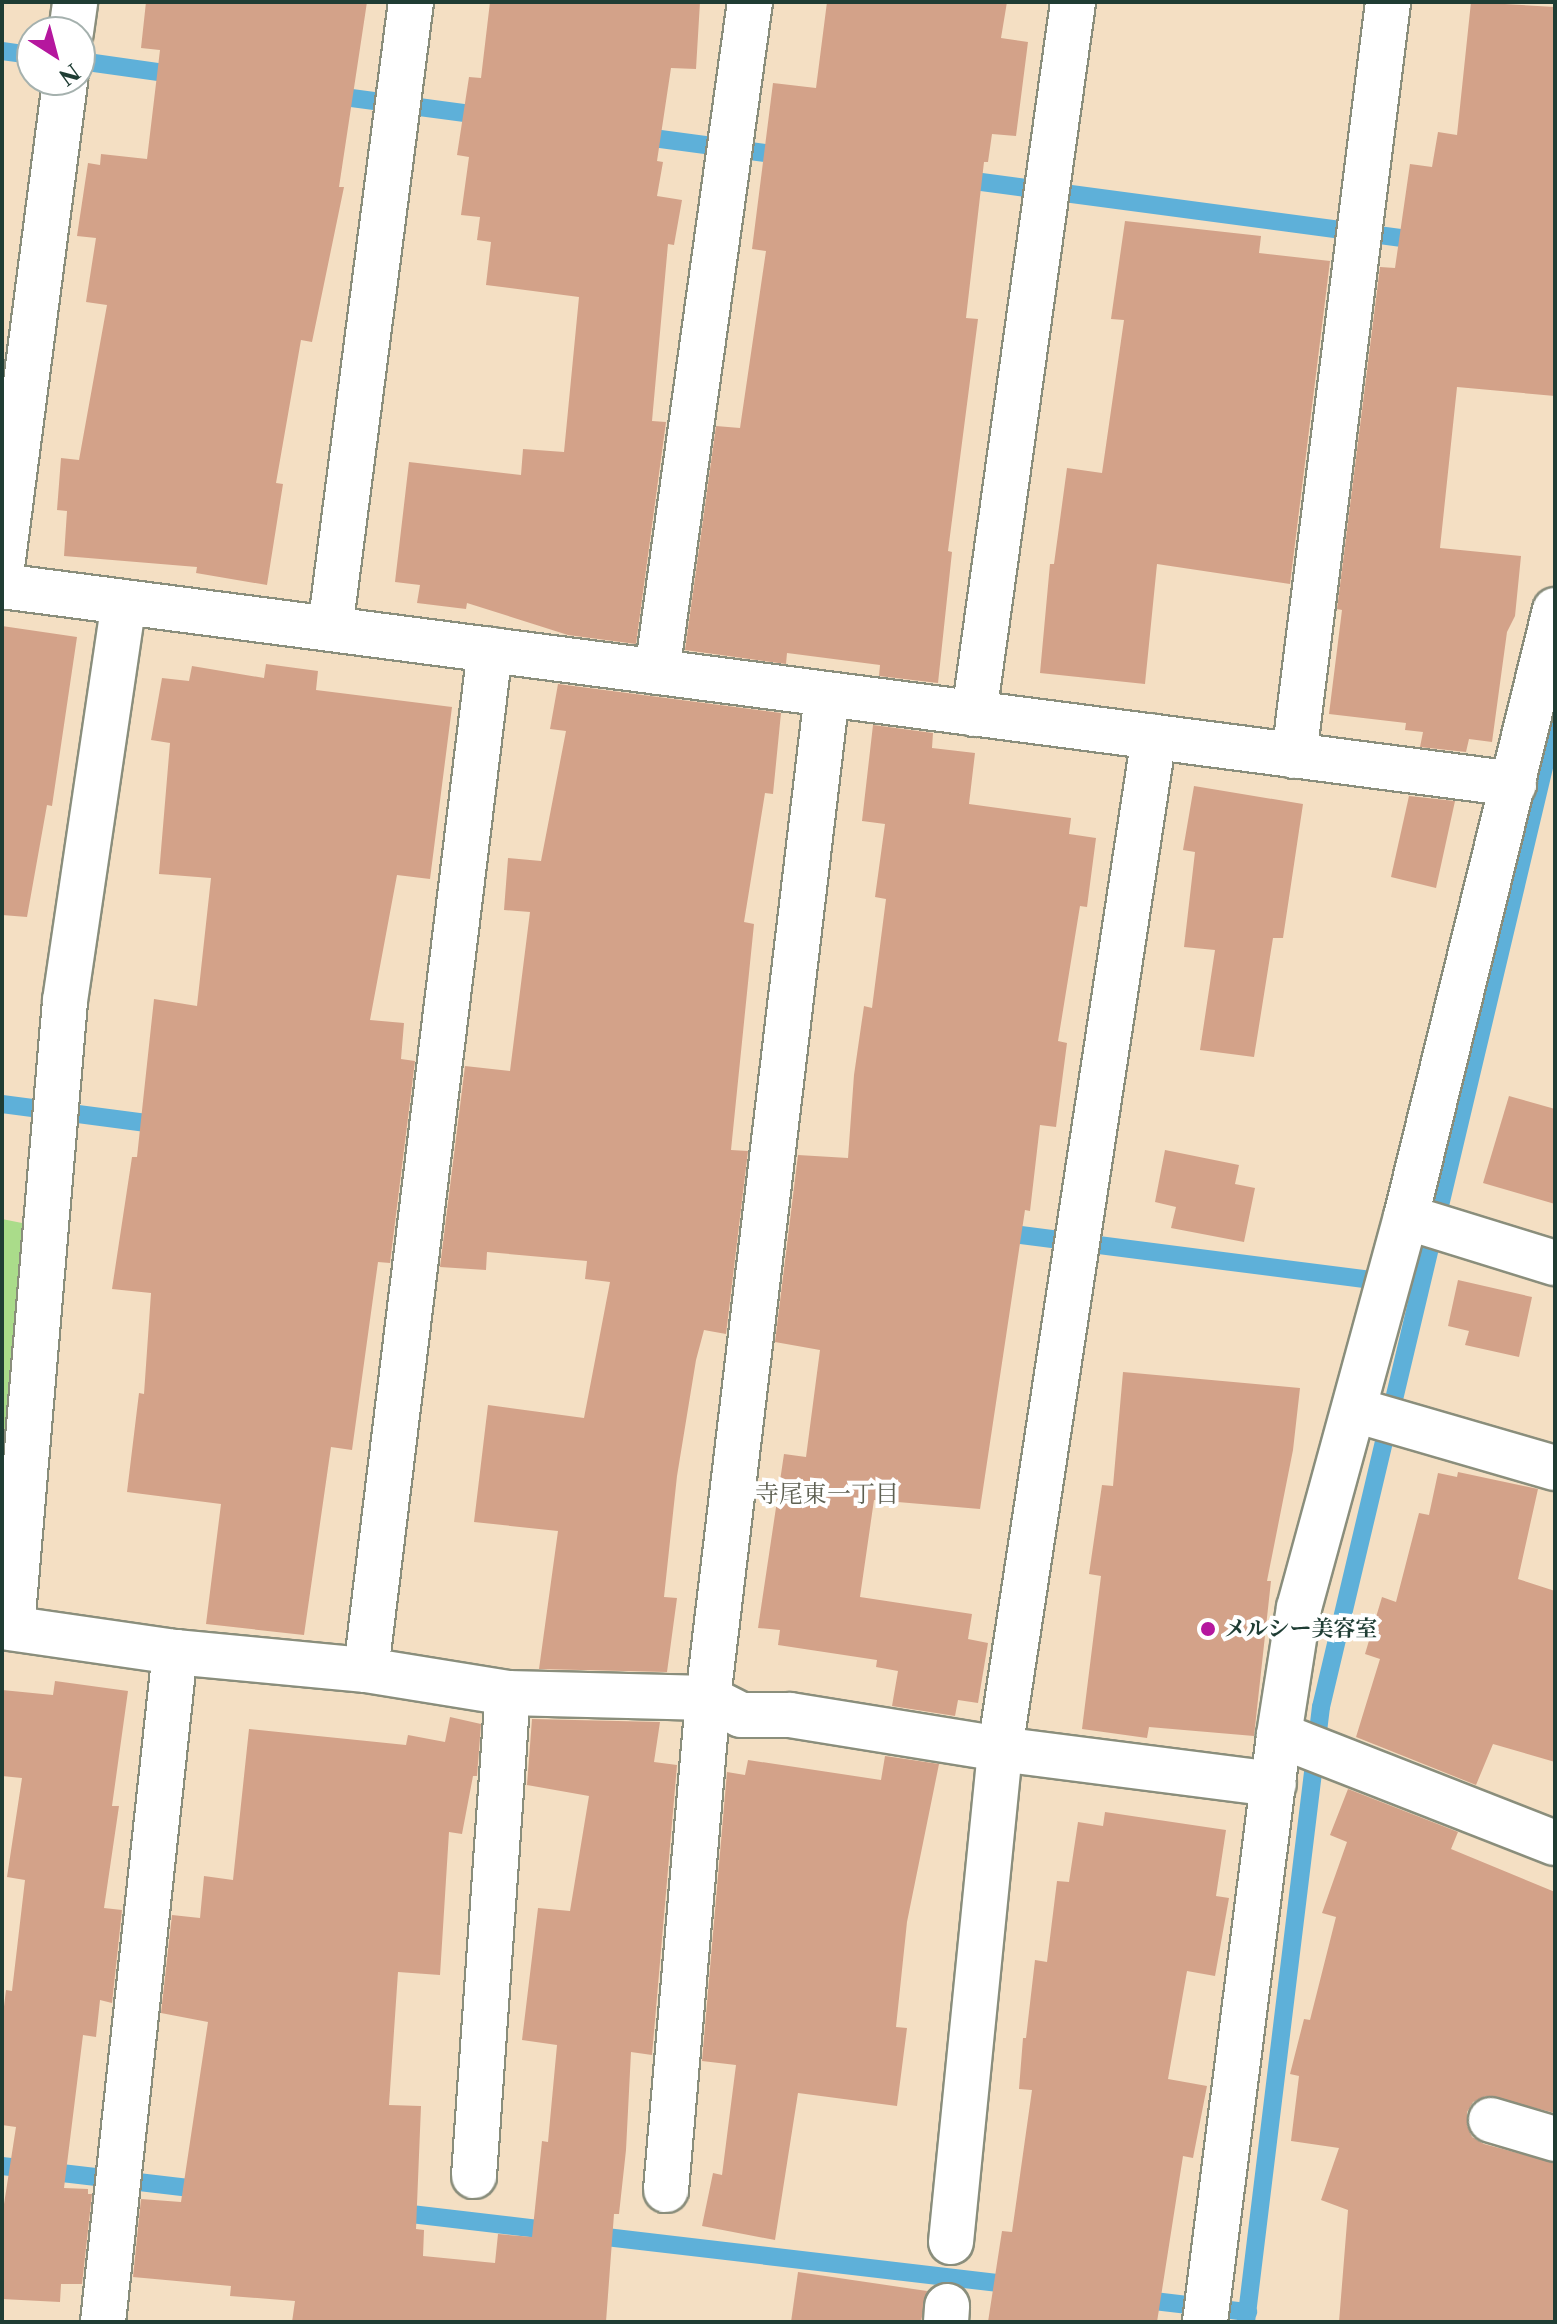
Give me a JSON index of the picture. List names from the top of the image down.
{
  "districts": ["寺尾東一丁目"],
  "places": ["メルシー美容室"],
  "north": "bottom right"
}
